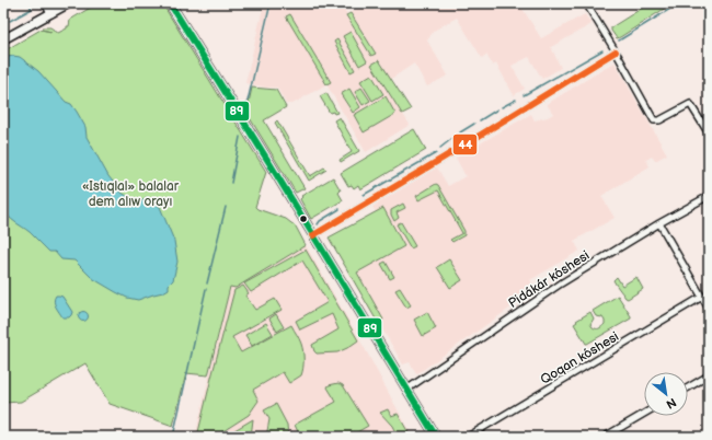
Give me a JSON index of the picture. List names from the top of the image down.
{
  "streets": {
    "street": ["Pidákár kóshesi", "Qoqan kóshesi"]
  },
  "parks": ["«Istıqlal» balalar dem alıw orayı"],
  "lines": ["transit line 89", "transit line 44"],
  "north": "bottom right"
}
